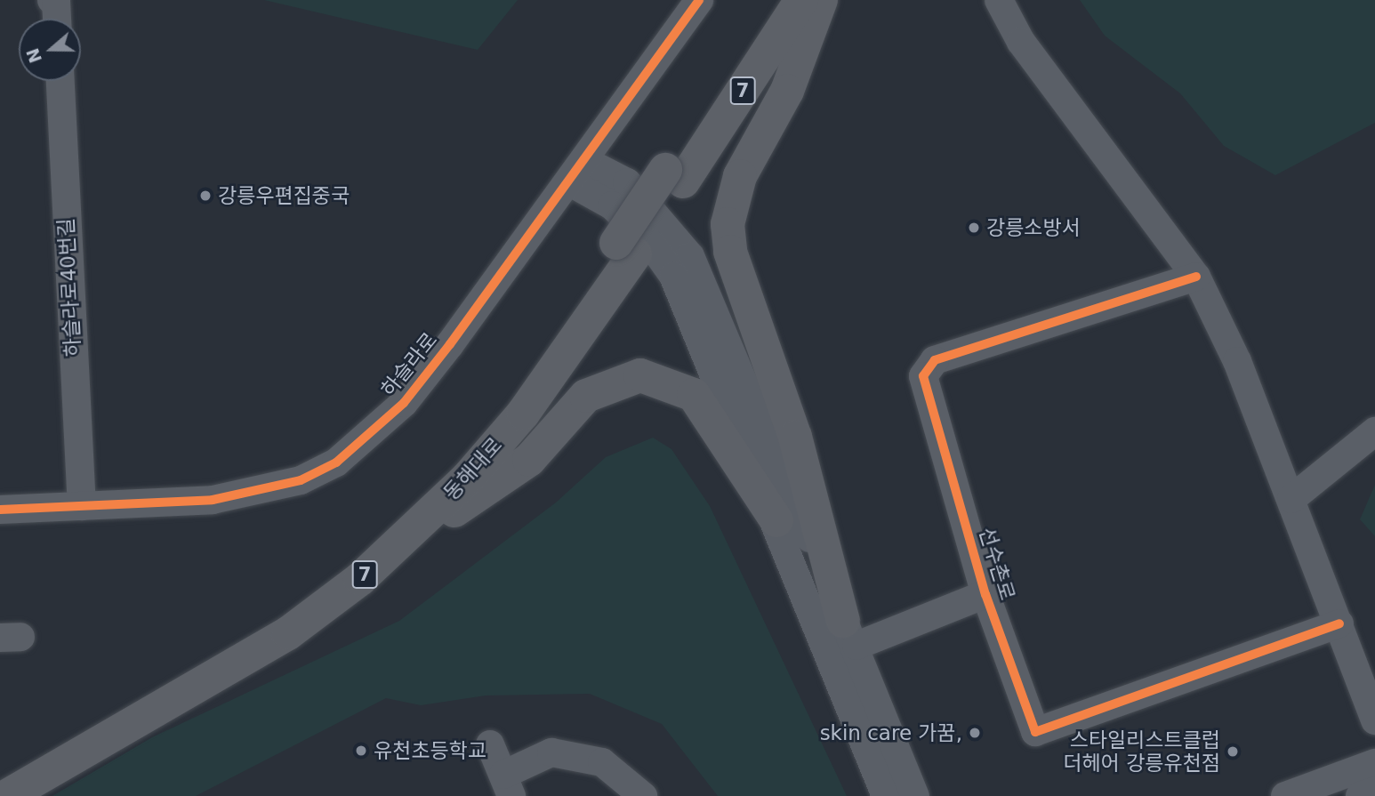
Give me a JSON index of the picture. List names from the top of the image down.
{
  "streets": {
    "main road": ["7", "동해대로"],
    "street": ["하슬라로40번길", "하슬라로", "선수촌로"]
  },
  "crossings": [
    ["하슬라로40번길", "하슬라로"]
  ],
  "places": [
    "강릉우편집중국",
    "강릉소방서",
    "skin care 가꿈,",
    "유천초등학교",
    "스타일리스트클럽 더헤어 강릉유천점"
  ],
  "north": "left"
}
